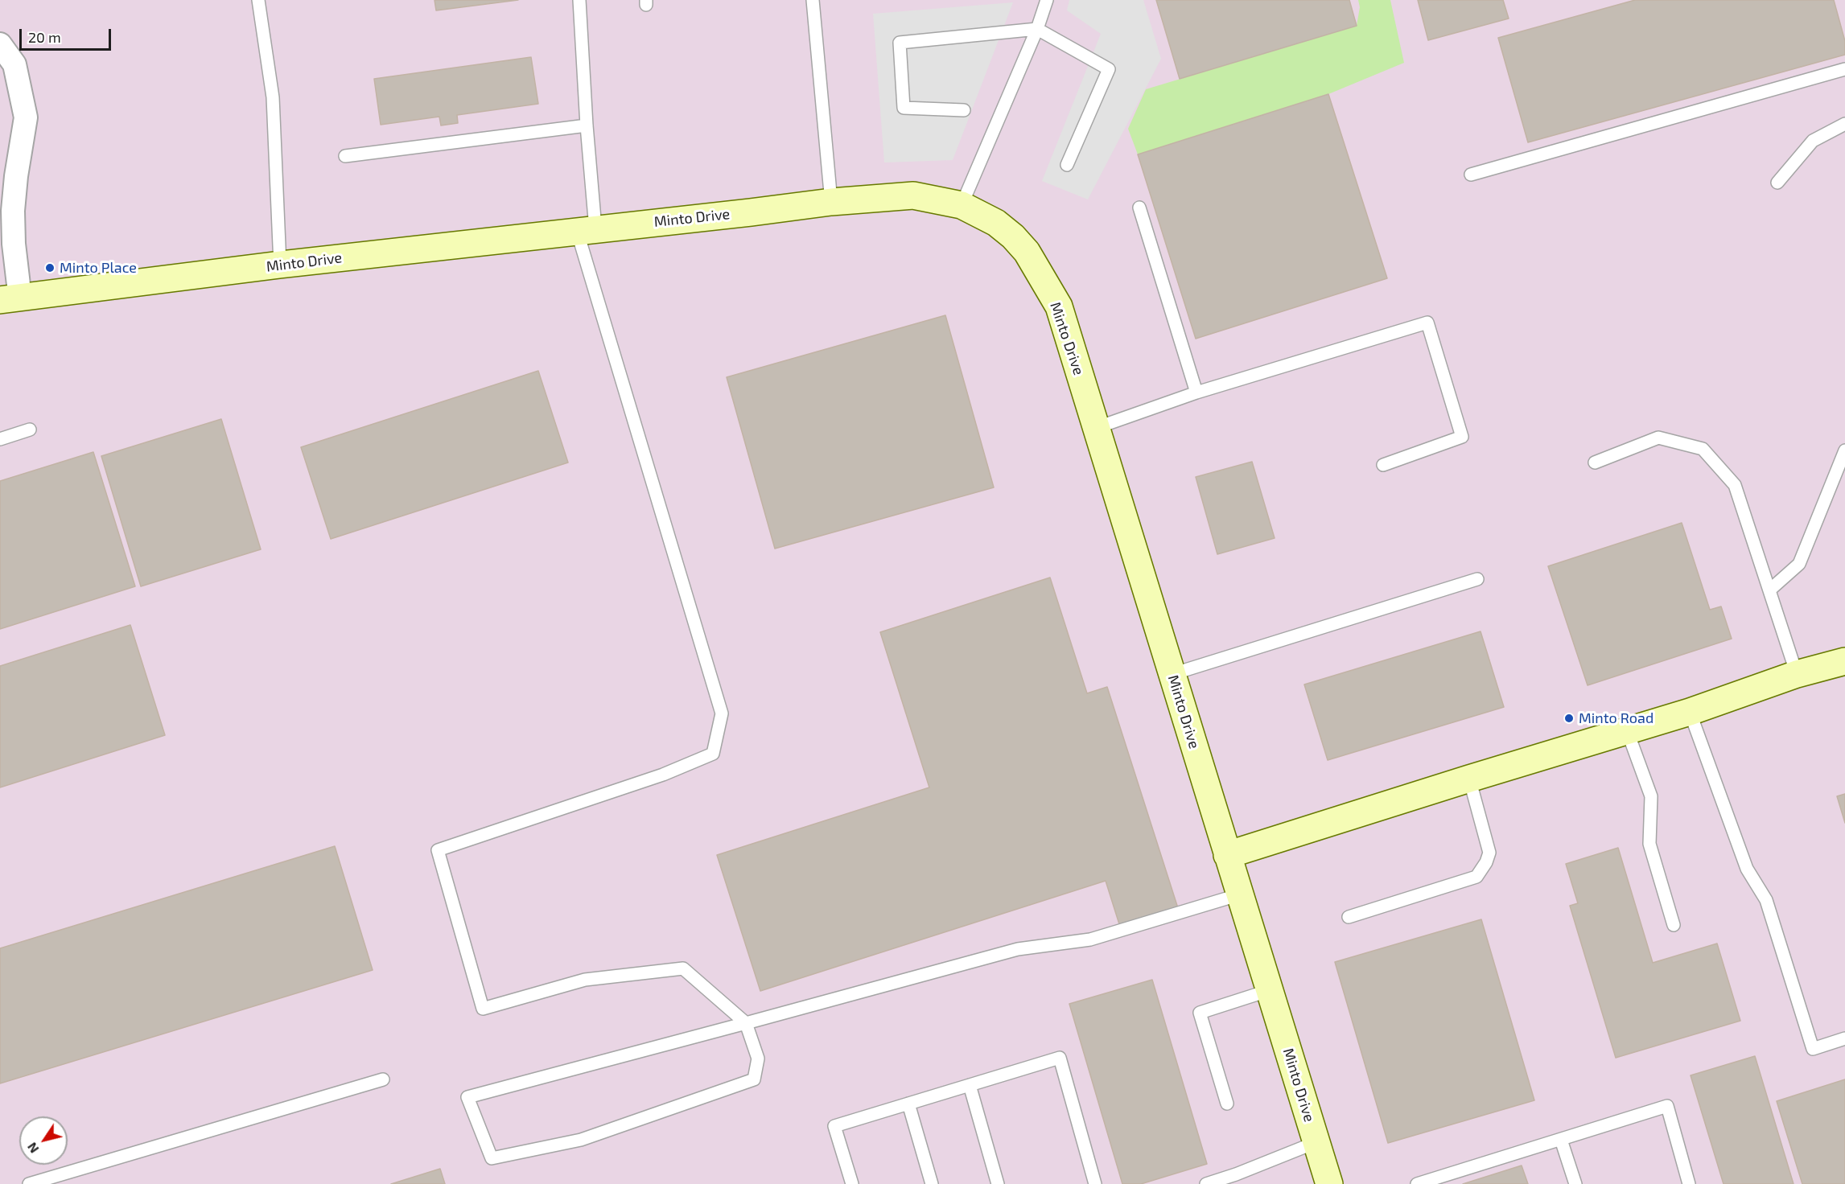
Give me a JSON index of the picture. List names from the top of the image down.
{
  "streets": {
    "street": ["Minto Drive"]
  },
  "places": ["Minto Place", "Minto Road"],
  "scale_bar": "20 m",
  "north": "bottom left"
}
